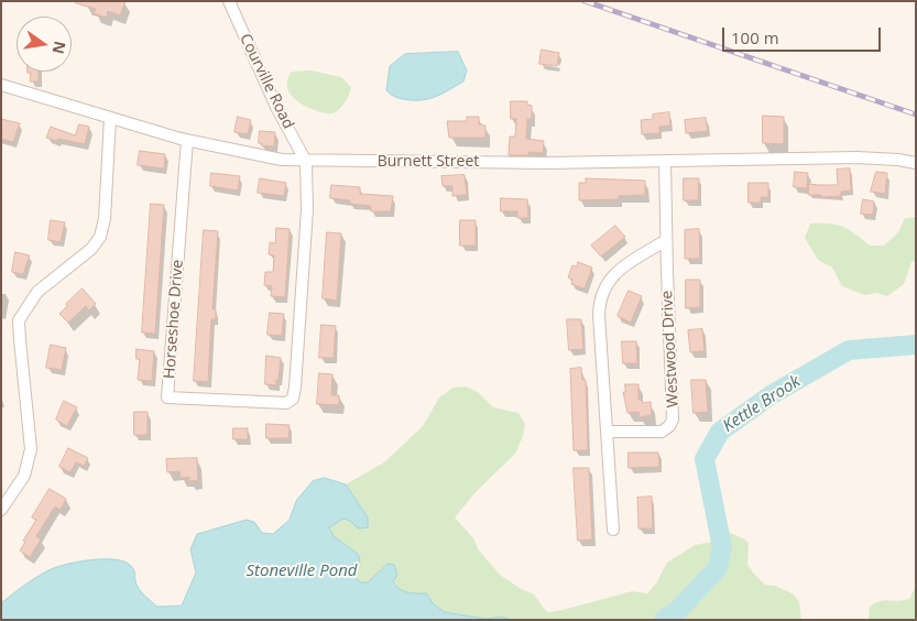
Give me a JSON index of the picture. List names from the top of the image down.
{
  "streets": {
    "street": [
      "Courville Road",
      "Burnett Street",
      "Horseshoe Drive",
      "Westwood Drive"
    ]
  },
  "crossings": [
    ["Courville Road", "Burnett Street"],
    ["Courville Road", "Horseshoe Drive"],
    ["Burnett Street", "Horseshoe Drive"],
    ["Burnett Street", "Westwood Drive"]
  ],
  "water": ["Kettle Brook", "Stoneville Pond"],
  "scale_bar": "100 m",
  "north": "right"
}
